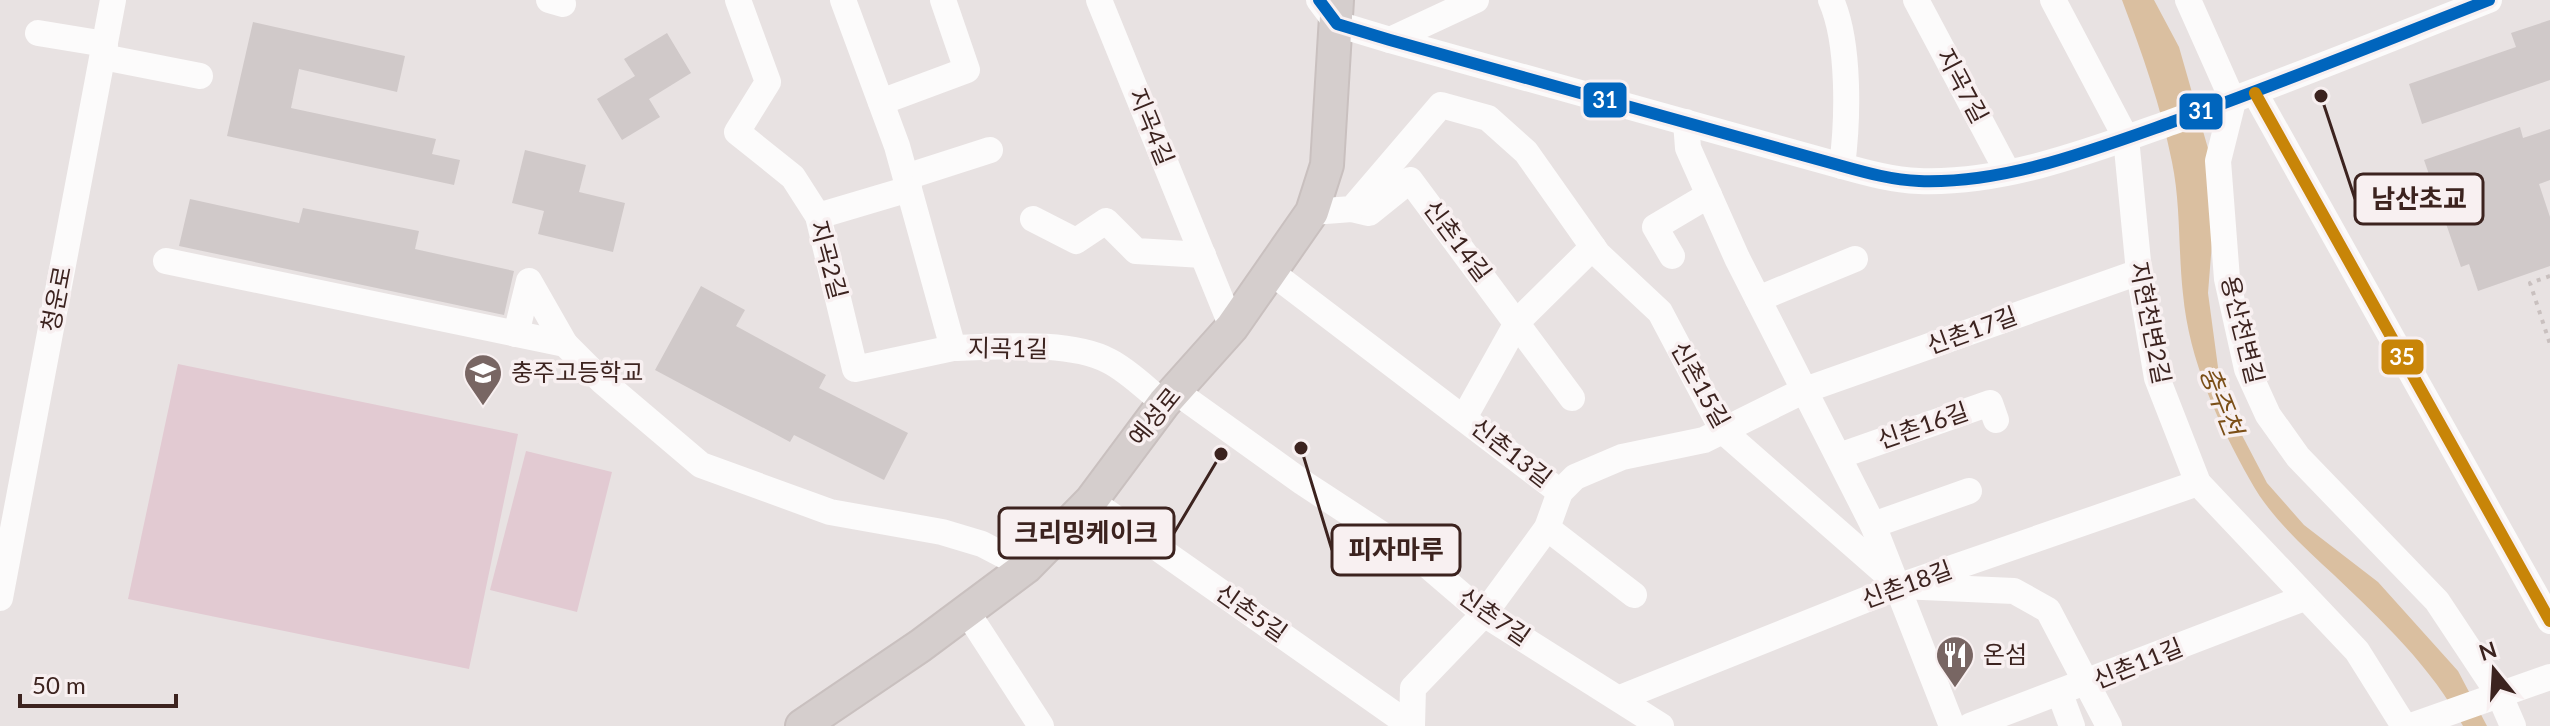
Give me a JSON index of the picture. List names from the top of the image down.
{
  "streets": {
    "main road": ["예성로"],
    "street": [
      "지곡7길",
      "지곡4길",
      "신촌14길",
      "지곡2길",
      "청운로",
      "지현천변2길",
      "용산천변길",
      "신촌17길",
      "지곡1길",
      "신촌15길",
      "신촌16길",
      "신촌13길",
      "신촌18길",
      "신촌5길",
      "신촌7길",
      "신촌11길"
    ]
  },
  "crossings": [
    ["지곡4길", "예성로"],
    ["신촌14길", "신촌15길"],
    ["지곡2길", "지곡1길"],
    ["지현천변2길", "신촌17길"],
    ["지현천변2길", "신촌18길"],
    ["지현천변2길", "신촌11길"],
    ["신촌17길", "신촌15길"],
    ["신촌17길", "신촌13길"],
    ["지곡1길", "예성로"],
    ["지곡1길", "신촌7길"],
    ["신촌15길", "신촌18길"],
    ["예성로", "신촌13길"],
    ["예성로", "신촌5길"],
    ["예성로", "신촌7길"],
    ["신촌13길", "신촌5길"],
    ["신촌13길", "신촌7길"],
    ["신촌18길", "신촌7길"]
  ],
  "water": ["충주천"],
  "places": {
    "other": ["남산초교", "피자마루", "크리밍케이크"],
    "school or university": ["충주고등학교"],
    "restaurant": ["온섬"]
  },
  "lines": ["transit line 31", "transit line 35"],
  "scale_bar": "50 m",
  "north": "top"
}
